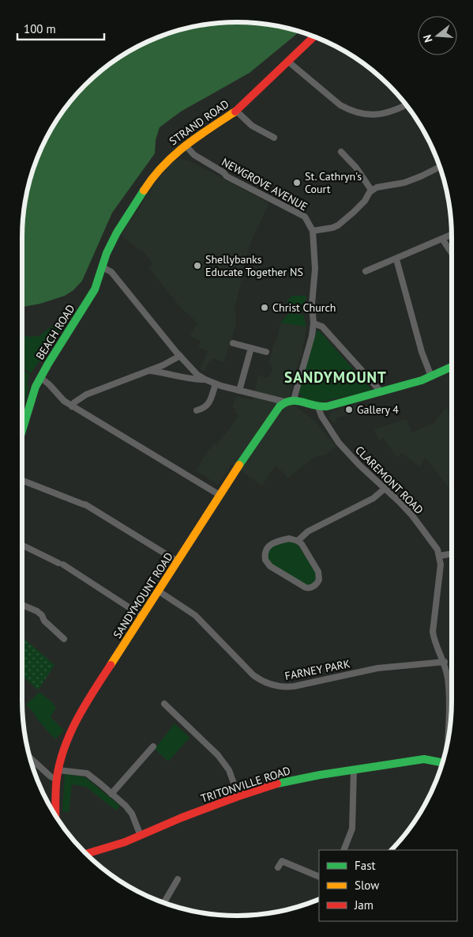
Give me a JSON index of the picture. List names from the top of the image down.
{
  "streets": {
    "street": [
      "STRAND ROAD",
      "NEWGROVE AVENUE",
      "BEACH ROAD",
      "CLAREMONT ROAD",
      "SANDYMOUNT ROAD",
      "FARNEY PARK",
      "TRITONVILLE ROAD"
    ]
  },
  "crossings": [
    ["STRAND ROAD", "NEWGROVE AVENUE"],
    ["STRAND ROAD", "BEACH ROAD"],
    ["CLAREMONT ROAD", "FARNEY PARK"],
    ["SANDYMOUNT ROAD", "FARNEY PARK"]
  ],
  "districts": ["SANDYMOUNT"],
  "places": [
    "St. Cathryn's Court",
    "Shellybanks Educate Together NS",
    "Christ Church",
    "Gallery 4"
  ],
  "legend": ["Fast", "Slow", "Jam"],
  "scale_bar": "100 m",
  "north": "left"
}
